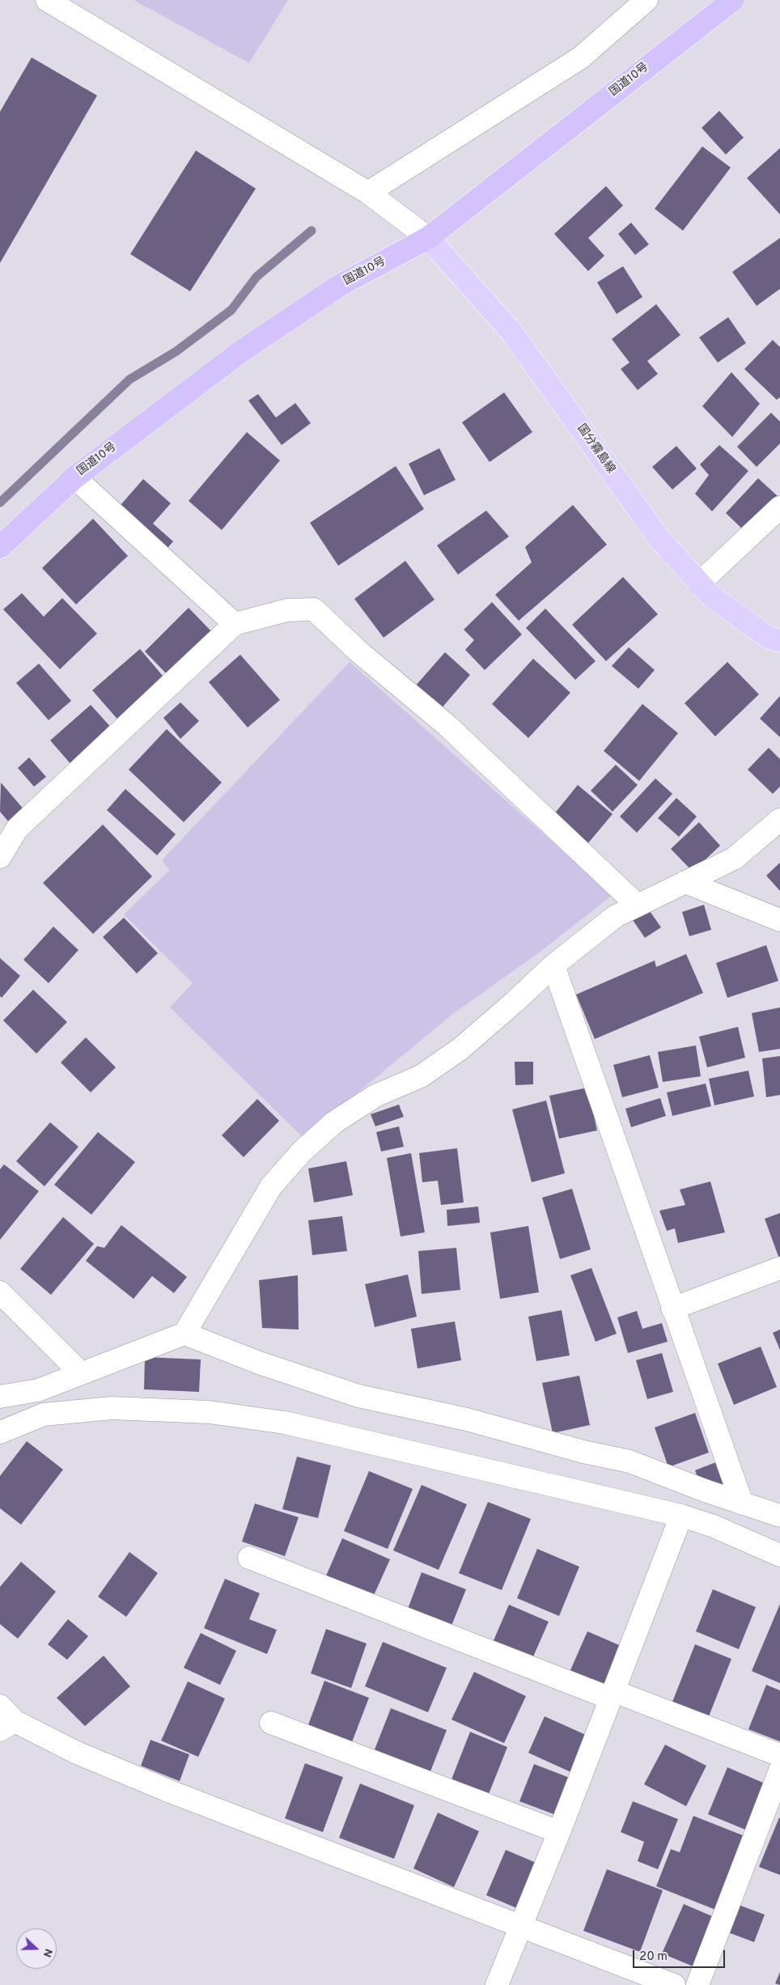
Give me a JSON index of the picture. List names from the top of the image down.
{
  "streets": {
    "highway": ["国道10号"],
    "main road": ["国分霧島線"]
  },
  "crossings": [
    ["国道10号", "国分霧島線"]
  ],
  "scale_bar": "20 m",
  "north": "right"
}
